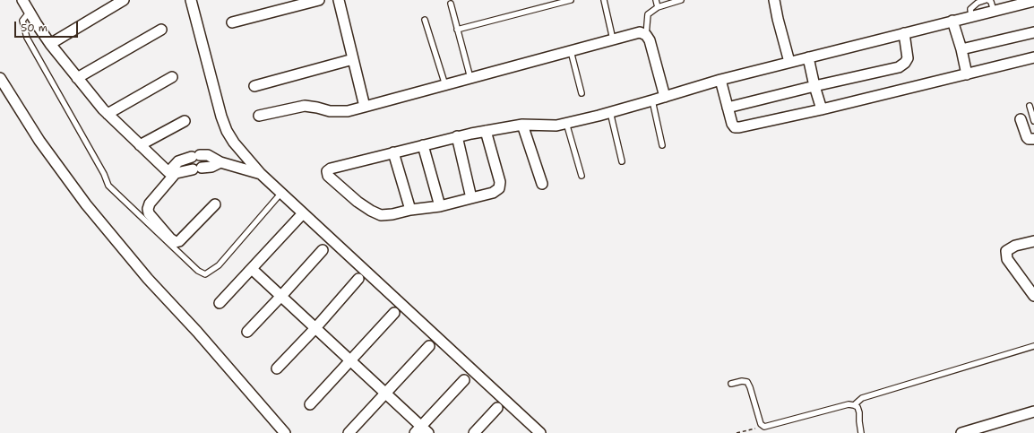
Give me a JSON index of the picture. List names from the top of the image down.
{
  "scale_bar": "50 m"
}
